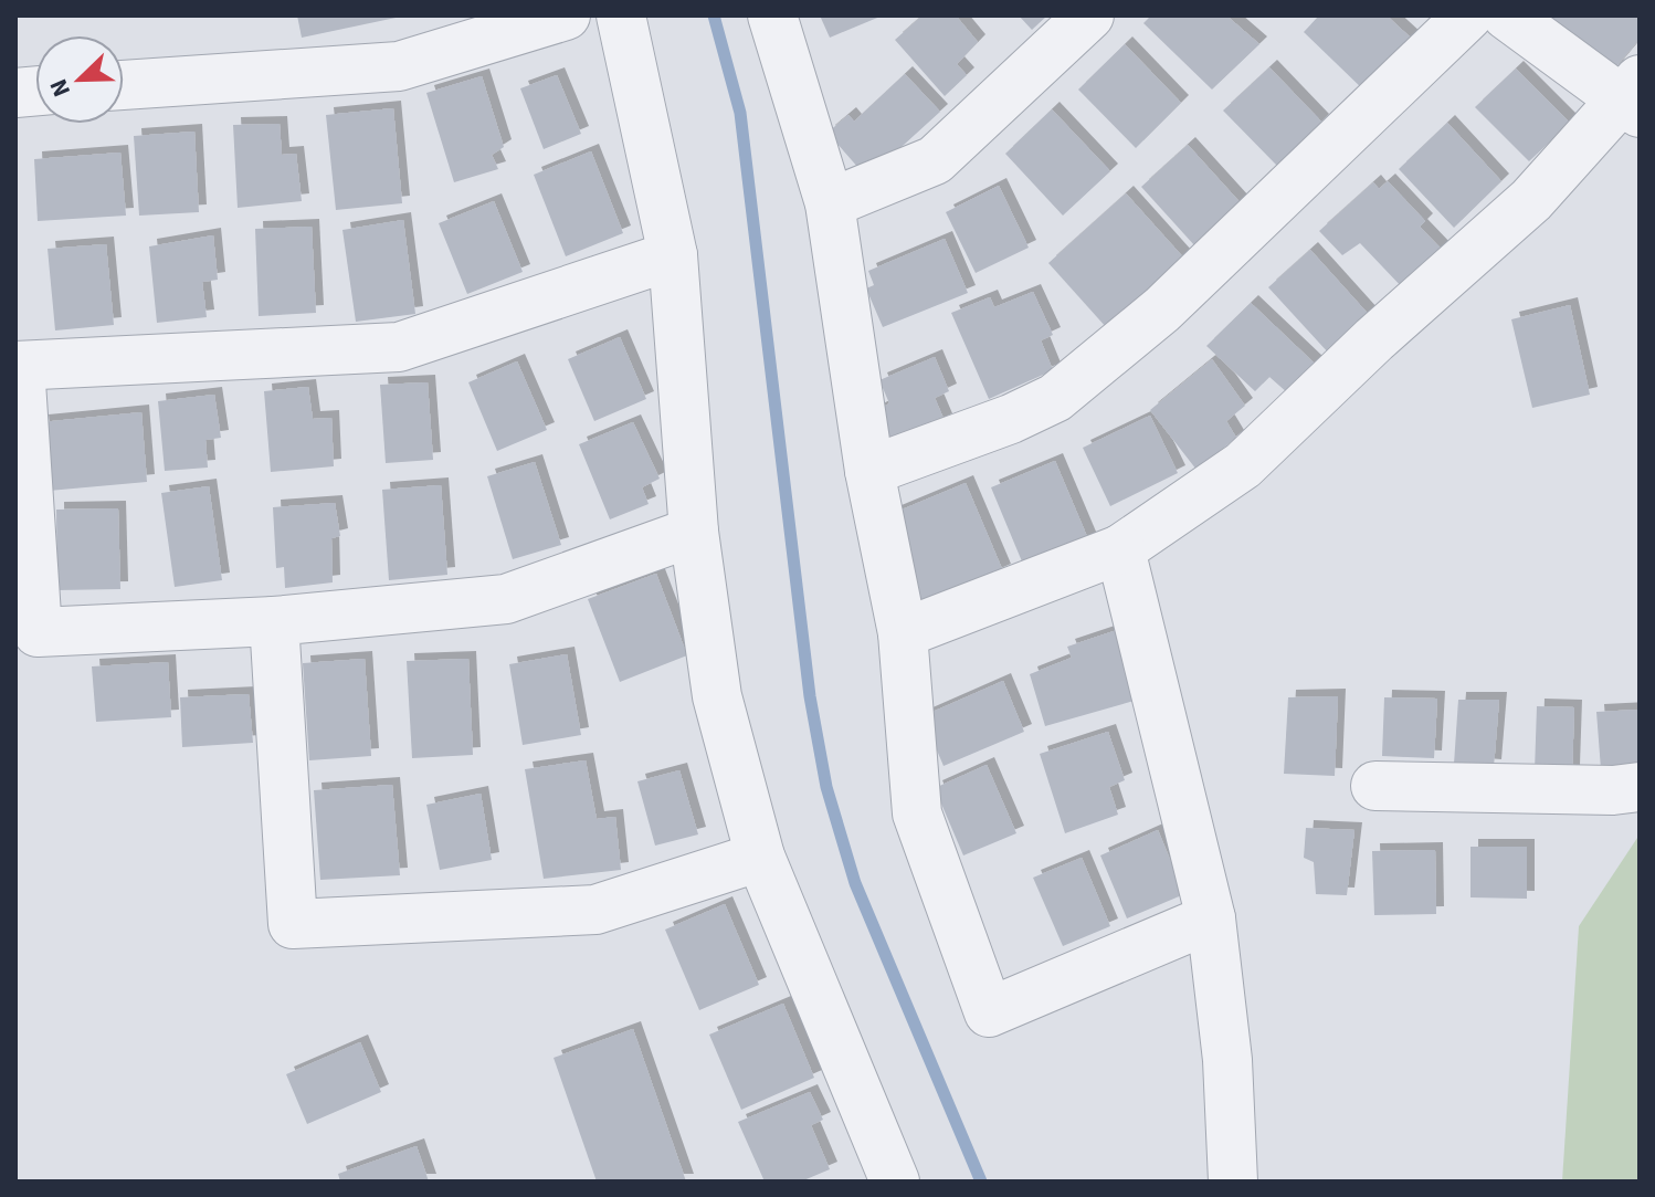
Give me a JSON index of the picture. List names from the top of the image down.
{
  "north": "bottom left"
}
